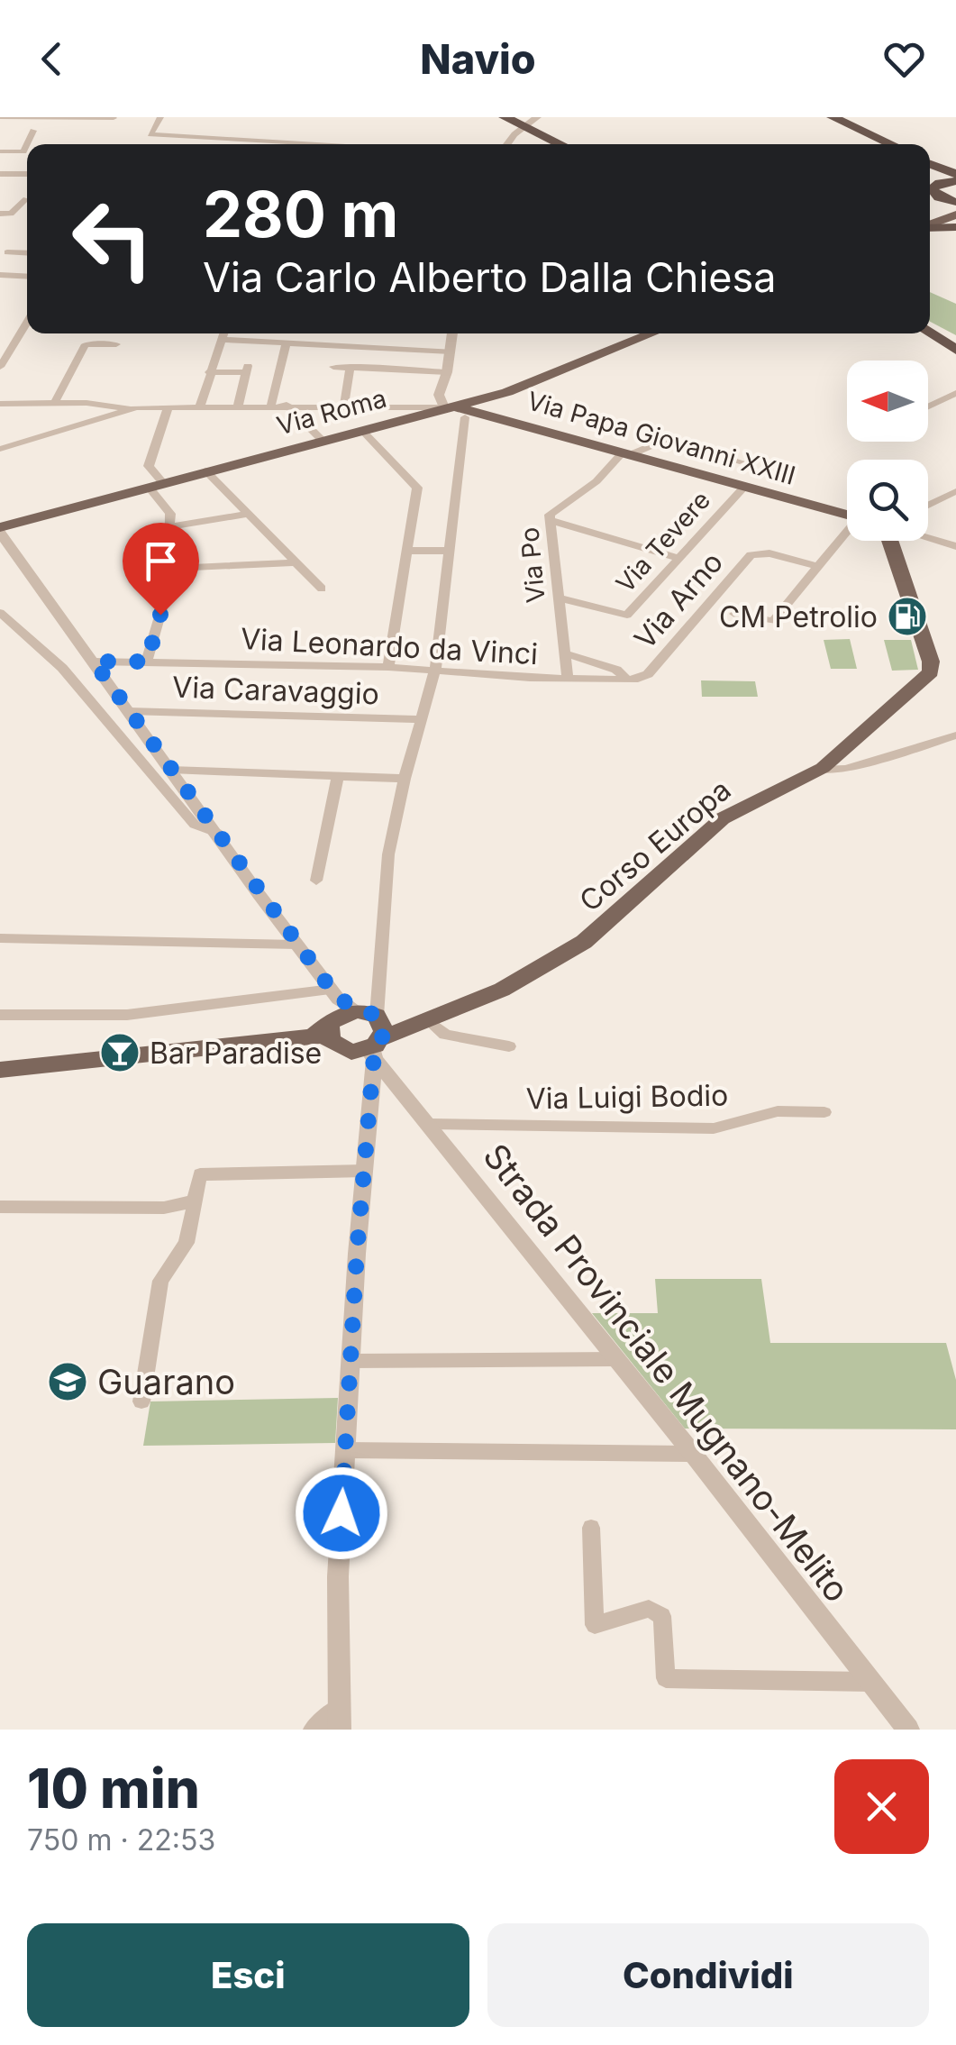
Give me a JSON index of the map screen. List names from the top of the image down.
{
  "streets": {
    "main road": ["Via Roma", "Via Papa Giovanni XXIII", "Corso Europa"],
    "street": [
      "Via Tevere",
      "Via Po",
      "Via Arno",
      "Via Leonardo da Vinci",
      "Via Caravaggio",
      "Via Luigi Bodio",
      "Strada Provinciale Mugnano-Melito"
    ]
  },
  "crossings": [
    ["Via Roma", "Via Papa Giovanni XXIII"],
    ["Via Papa Giovanni XXIII", "Via Tevere"],
    ["Via Papa Giovanni XXIII", "Via Po"],
    ["Via Tevere", "Via Po"],
    ["Via Po", "Via Leonardo da Vinci"],
    ["Via Arno", "Via Leonardo da Vinci"],
    ["Corso Europa", "Strada Provinciale Mugnano-Melito"],
    ["Via Luigi Bodio", "Strada Provinciale Mugnano-Melito"]
  ],
  "places": {
    "fuel station": ["CM Petrolio"],
    "bar": ["Bar Paradise"],
    "school or university": ["Guarano"]
  },
  "north": "left",
  "page": {
    "header": "Navio",
    "turn": ["280 m", "Via Carlo Alberto Dalla Chiesa"],
    "heading": ["10 min", "750 m · 22:53"],
    "buttons": ["Esci", "Condividi"]
  }
}
